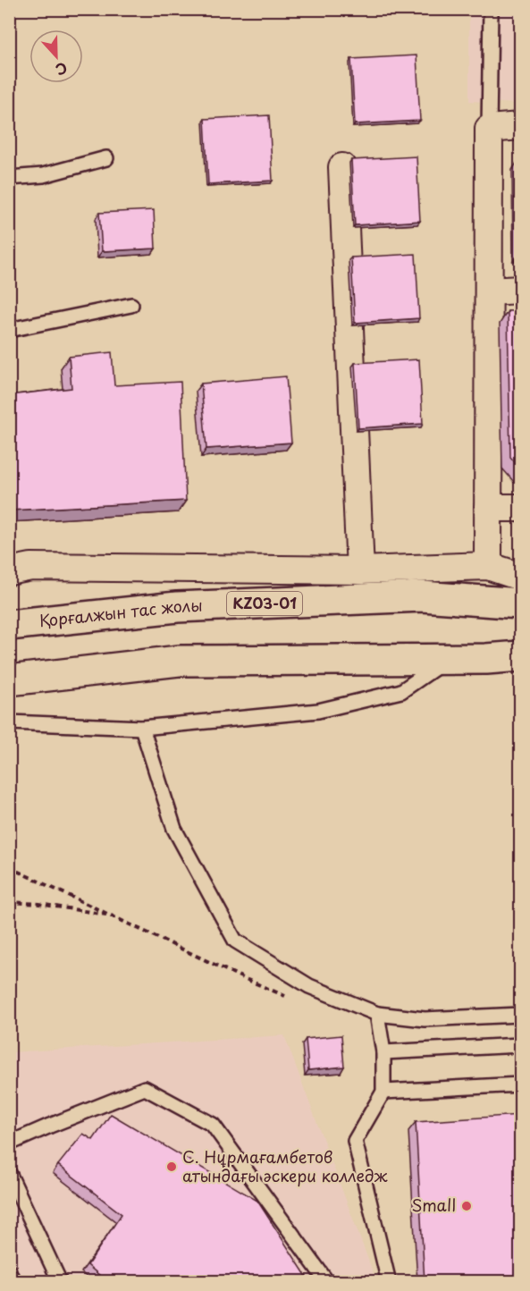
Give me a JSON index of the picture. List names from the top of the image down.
{
  "streets": {
    "main road": ["KZ03-01", "Қорғалжын тас жолы"]
  },
  "places": ["С. Нұрмағамбетов атындағы әскери колледж", "Small"],
  "north": "bottom"
}
